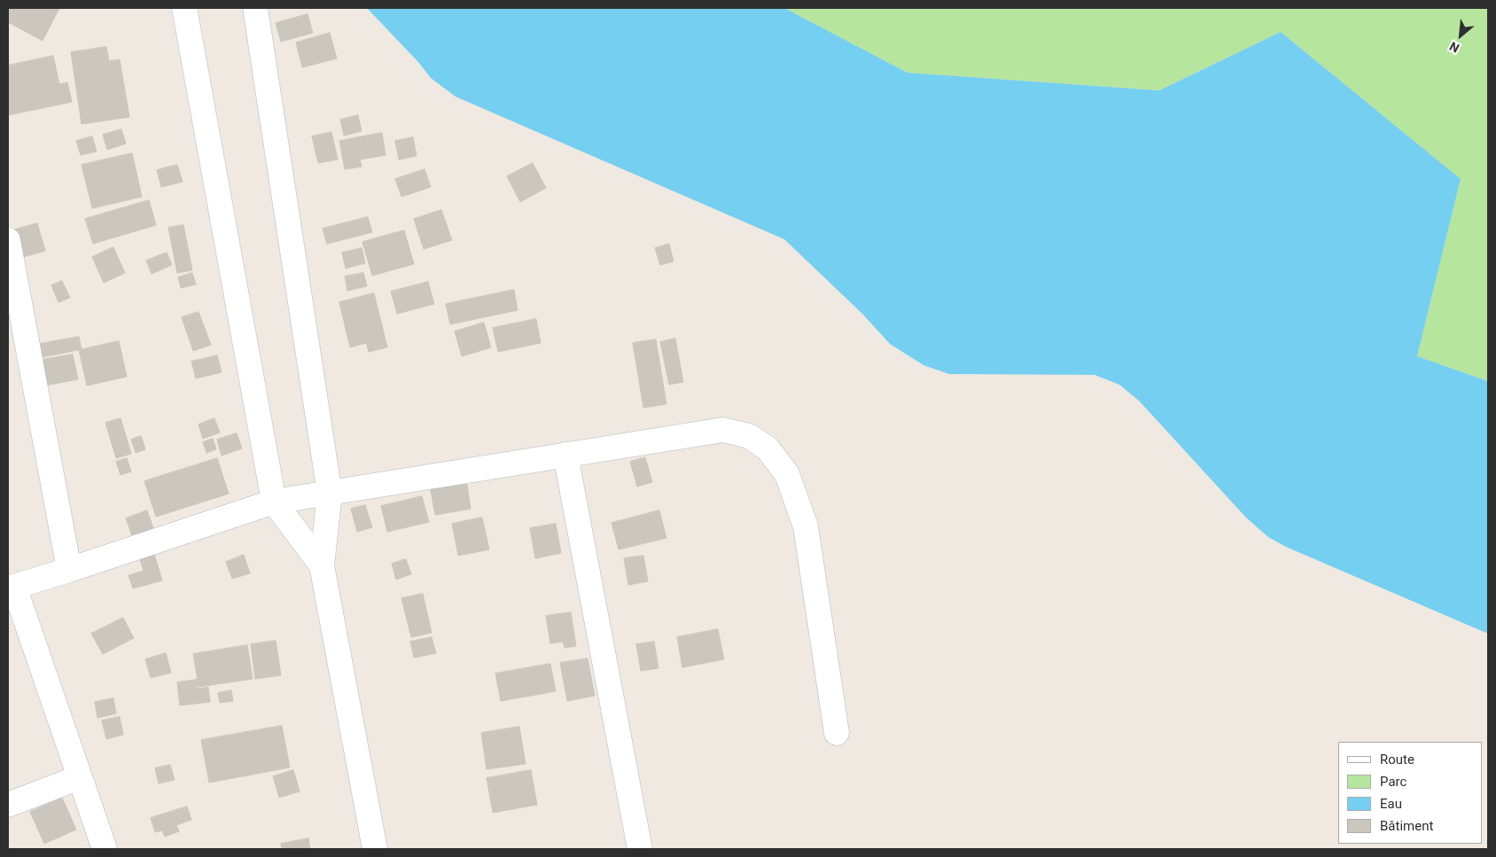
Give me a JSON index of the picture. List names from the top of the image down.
{
  "legend": [
    "Route",
    "Parc",
    "Eau",
    "Bâtiment"
  ],
  "north": "bottom left"
}
